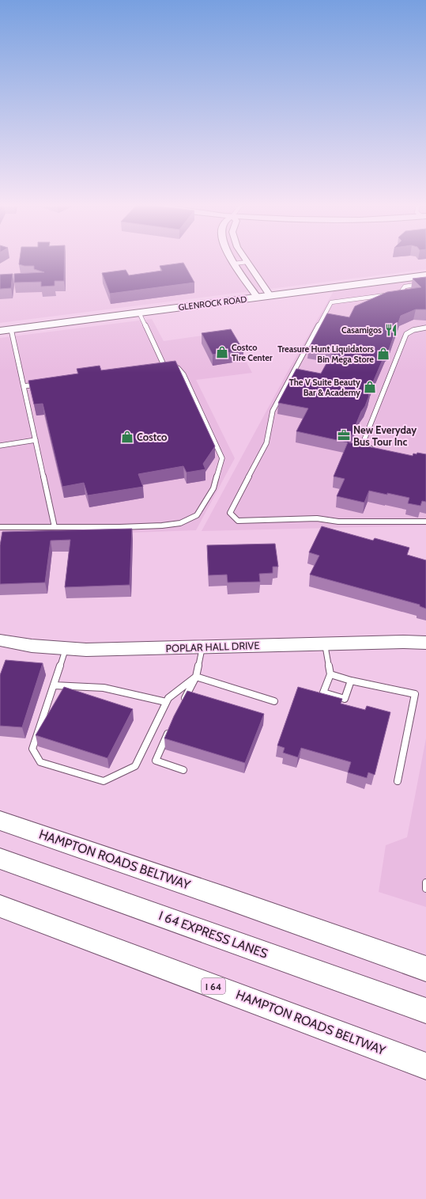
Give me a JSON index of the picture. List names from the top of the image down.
{
  "streets": {
    "highway": ["HAMPTON ROADS BELTWAY", "I 64 EXPRESS LANES", "I 64"],
    "street": ["GLENROCK ROAD", "POPLAR HALL DRIVE"]
  },
  "places": {
    "restaurant": ["Casamigos"],
    "shop": [
      "Costco Tire Center",
      "Treasure Hunt Liquidators Bin Mega Store",
      "The V Suite Beauty Bar & Academy",
      "Costco"
    ],
    "office": ["New Everyday Bus Tour Inc"]
  }
}
